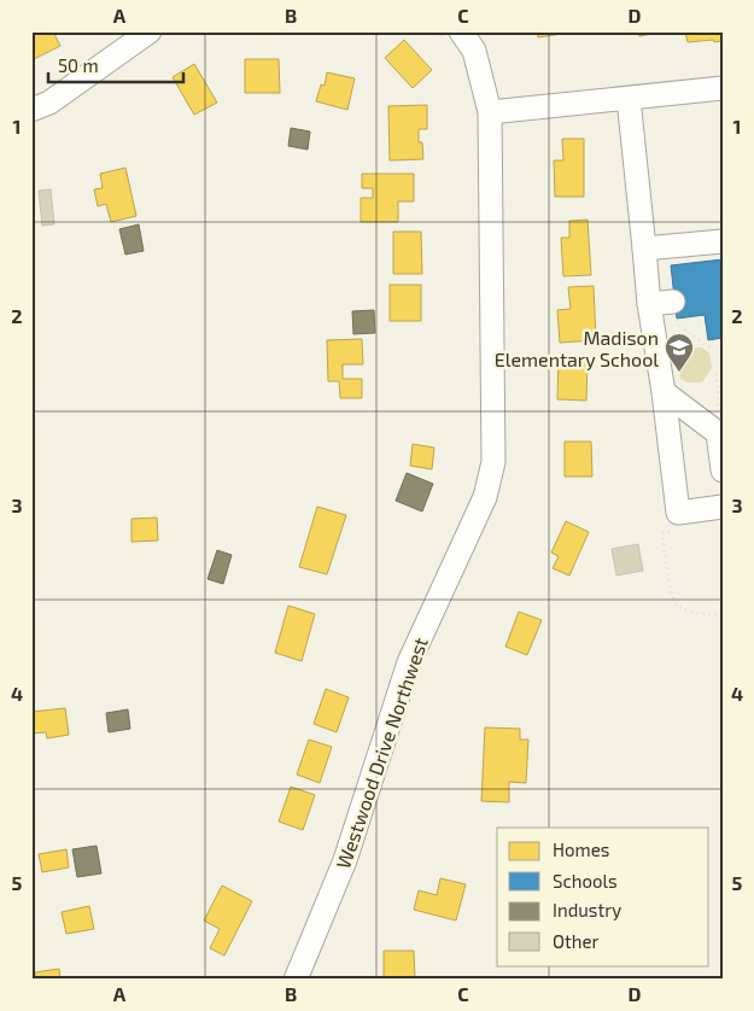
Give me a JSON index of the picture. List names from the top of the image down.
{
  "streets": {
    "street": ["Westwood Drive Northwest"]
  },
  "places": {
    "school or university": ["Madison Elementary School"]
  },
  "legend": [
    "Homes",
    "Schools",
    "Industry",
    "Other"
  ],
  "scale_bar": "50 m",
  "grid": {
    "columns": [
      "A",
      "B",
      "C",
      "D"
    ],
    "rows": [
      "1",
      "2",
      "3",
      "4",
      "5"
    ]
  }
}
